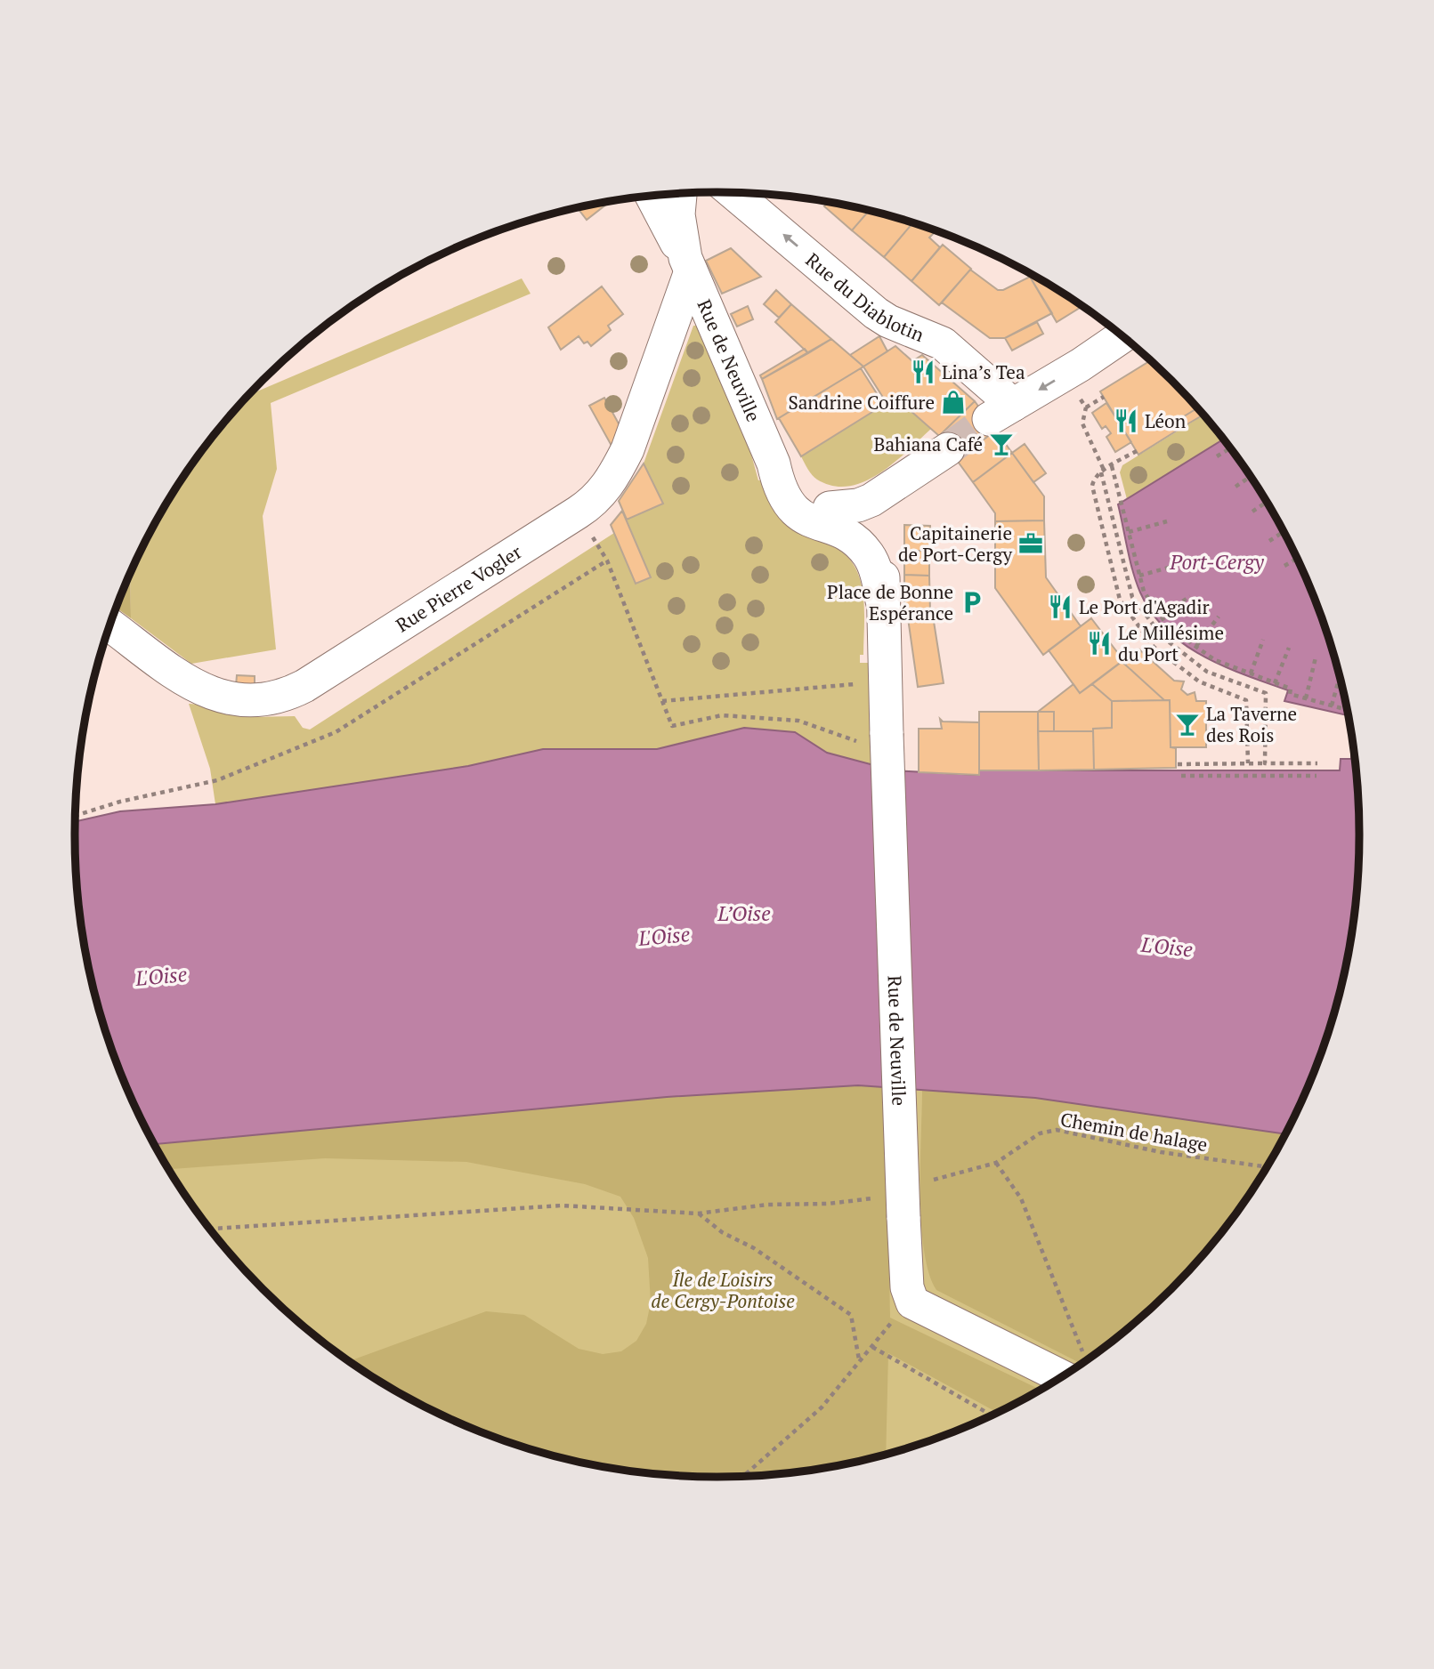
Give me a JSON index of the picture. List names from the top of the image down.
{
  "streets": {
    "street": ["Rue du Diablotin", "Rue de Neuville", "Rue Pierre Vogler"],
    "path": ["Chemin de halage"]
  },
  "crossings": [
    ["Rue de Neuville", "Rue Pierre Vogler"]
  ],
  "one_way": ["Rue du Diablotin"],
  "water": ["Port-Cergy", "L’Oise", "L'Oise"],
  "parks": ["Île de Loisirs de Cergy-Pontoise"],
  "places": {
    "restaurant": [
      "Lina’s Tea",
      "Léon",
      "Le Port d'Agadir",
      "Le Millésime du Port"
    ],
    "shop": ["Sandrine Coiffure"],
    "bar": ["Bahiana Café", "La Taverne des Rois"],
    "office": ["Capitainerie de Port-Cergy"],
    "parking": ["Place de Bonne Espérance"]
  }
}
